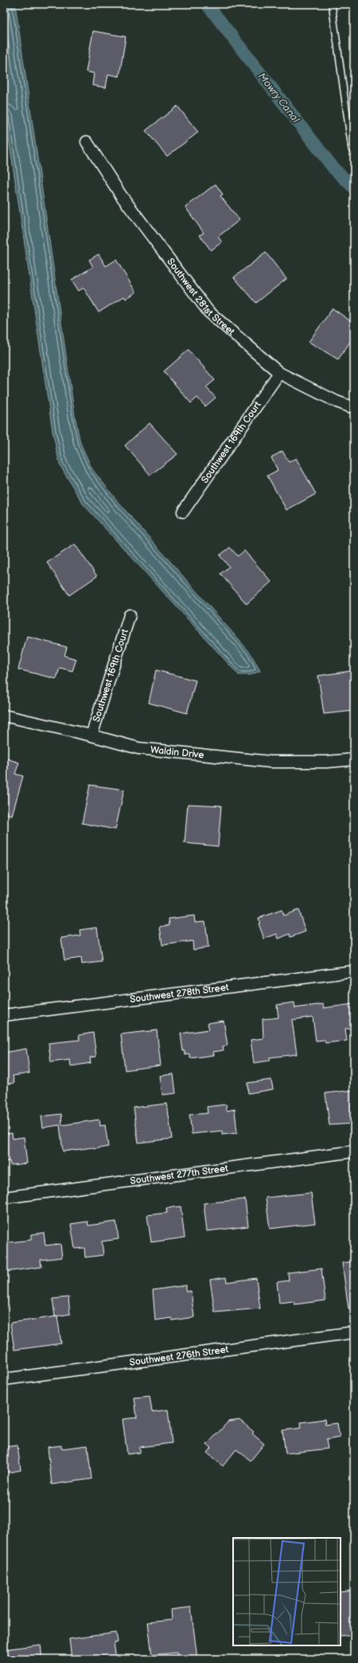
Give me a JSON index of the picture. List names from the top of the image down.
{
  "streets": {
    "street": [
      "Southwest 281st Street",
      "Southwest 169th Court",
      "Waldin Drive",
      "Southwest 278th Street",
      "Southwest 277th Street",
      "Southwest 276th Street"
    ]
  },
  "crossings": [
    ["Southwest 281st Street", "Southwest 169th Court"],
    ["Southwest 169th Court", "Waldin Drive"]
  ],
  "water": ["Mowry Canal"]
}
